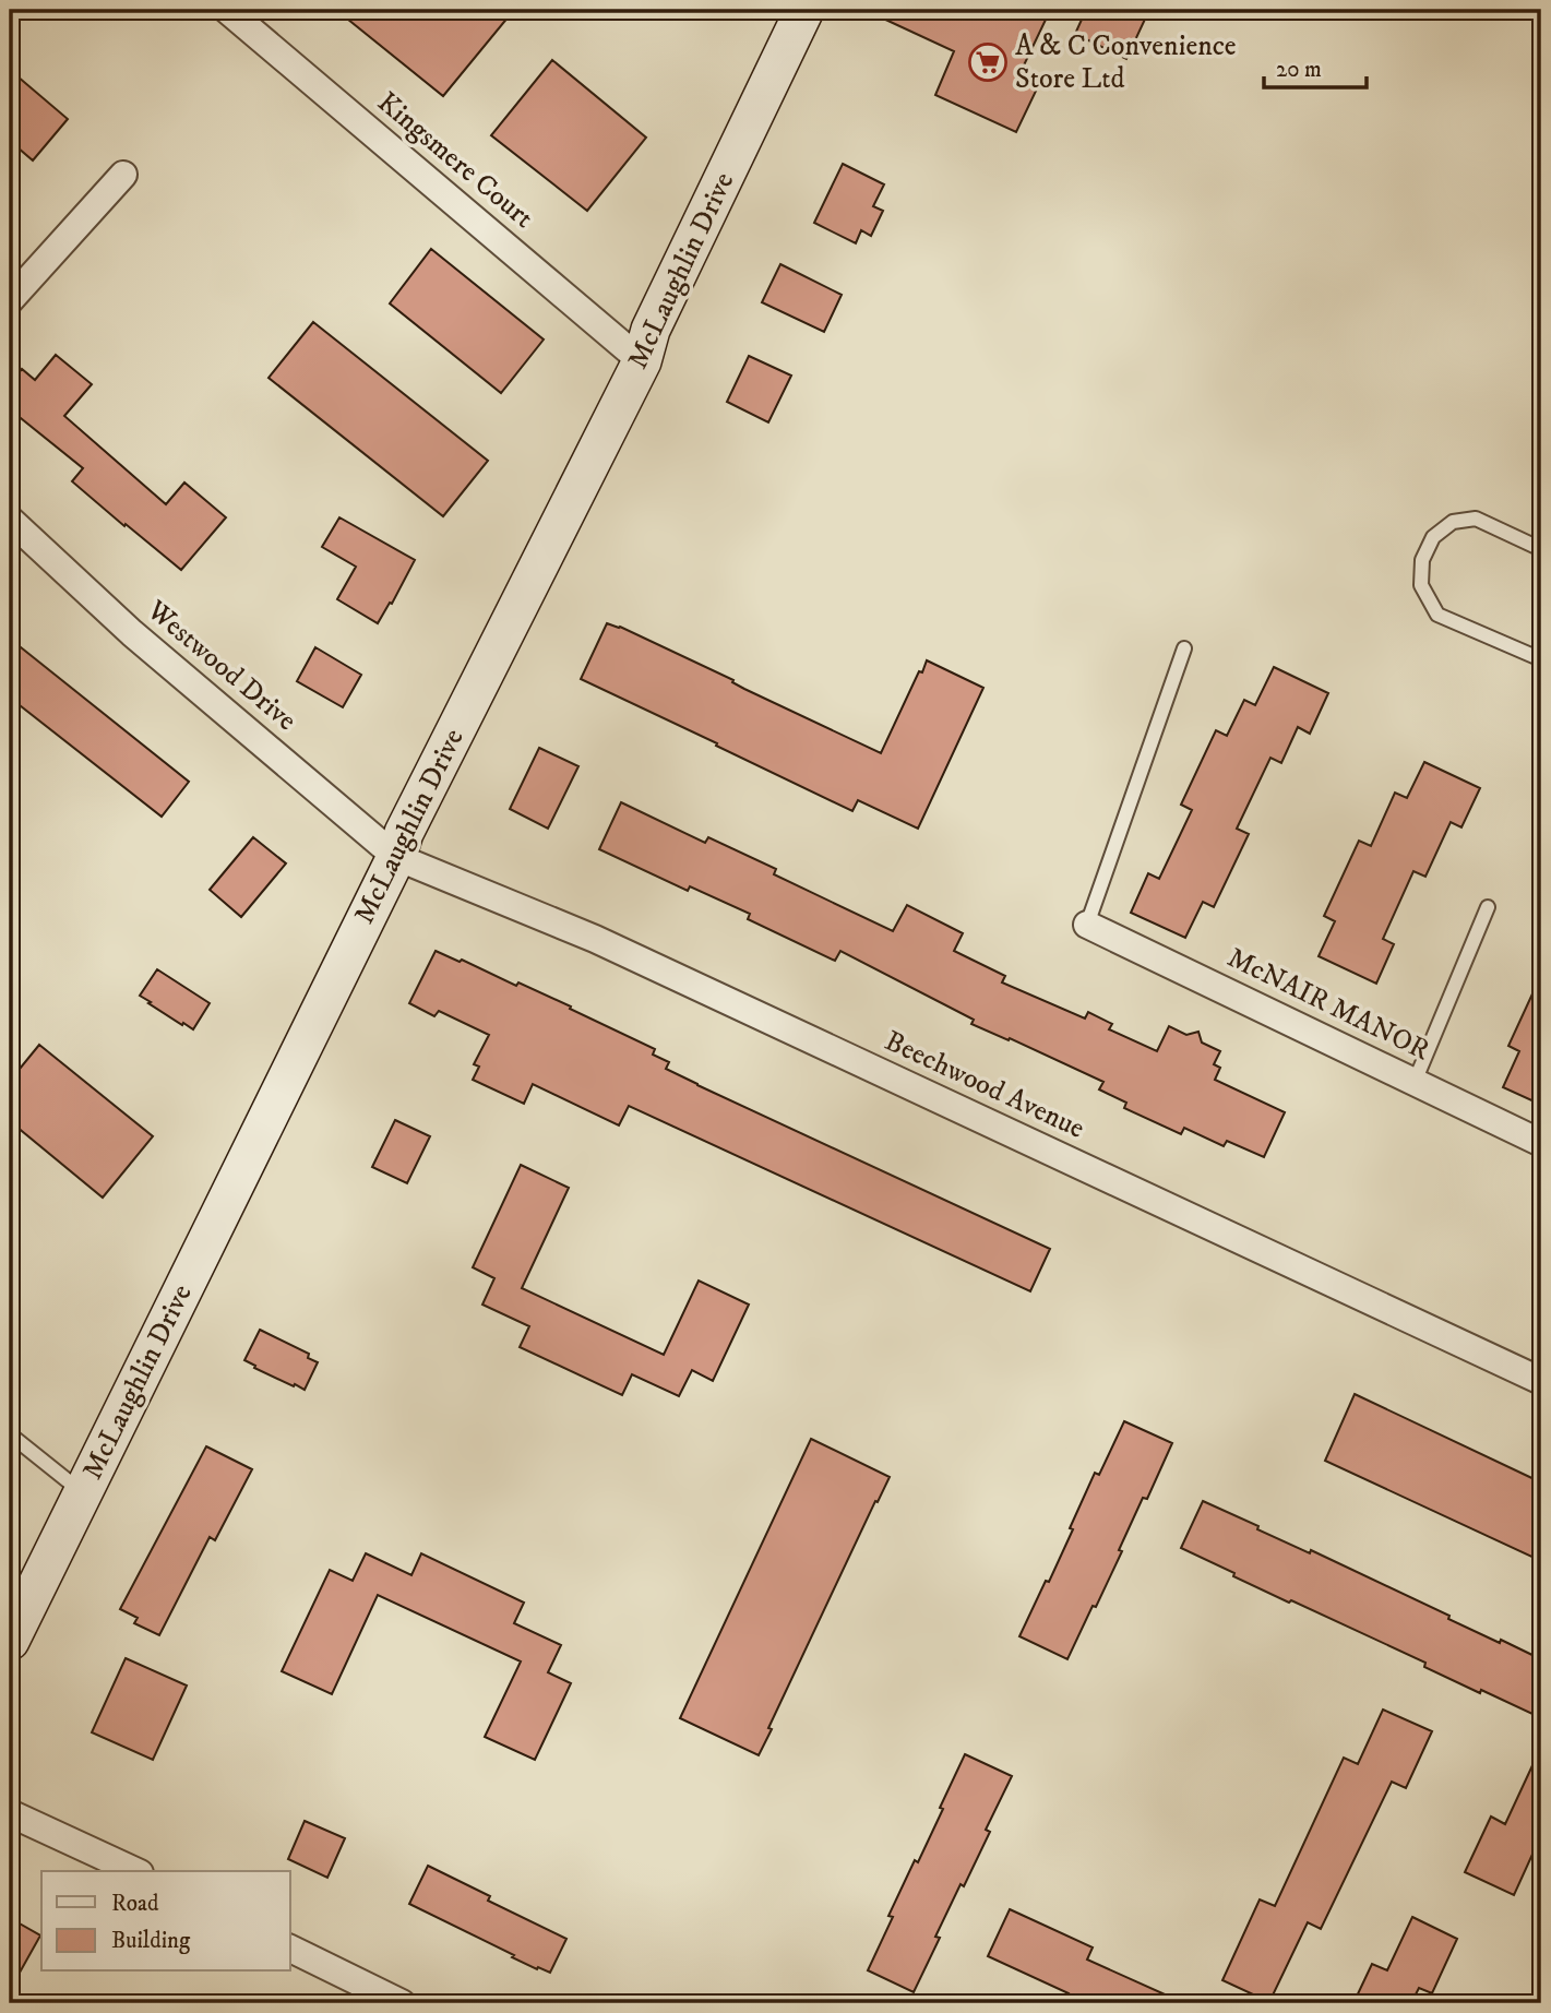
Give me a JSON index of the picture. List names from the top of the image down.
{
  "streets": {
    "main road": ["McLaughlin Drive"],
    "street": [
      "Kingsmere Court",
      "Westwood Drive",
      "McNAIR MANOR",
      "Beechwood Avenue"
    ]
  },
  "crossings": [
    ["Kingsmere Court", "McLaughlin Drive"],
    ["McLaughlin Drive", "Westwood Drive"],
    ["McLaughlin Drive", "Beechwood Avenue"],
    ["Westwood Drive", "Beechwood Avenue"]
  ],
  "places": {
    "supermarket": ["A & C Convenience Store Ltd"]
  },
  "legend": ["Road", "Building"],
  "scale_bar": "20 m"
}
